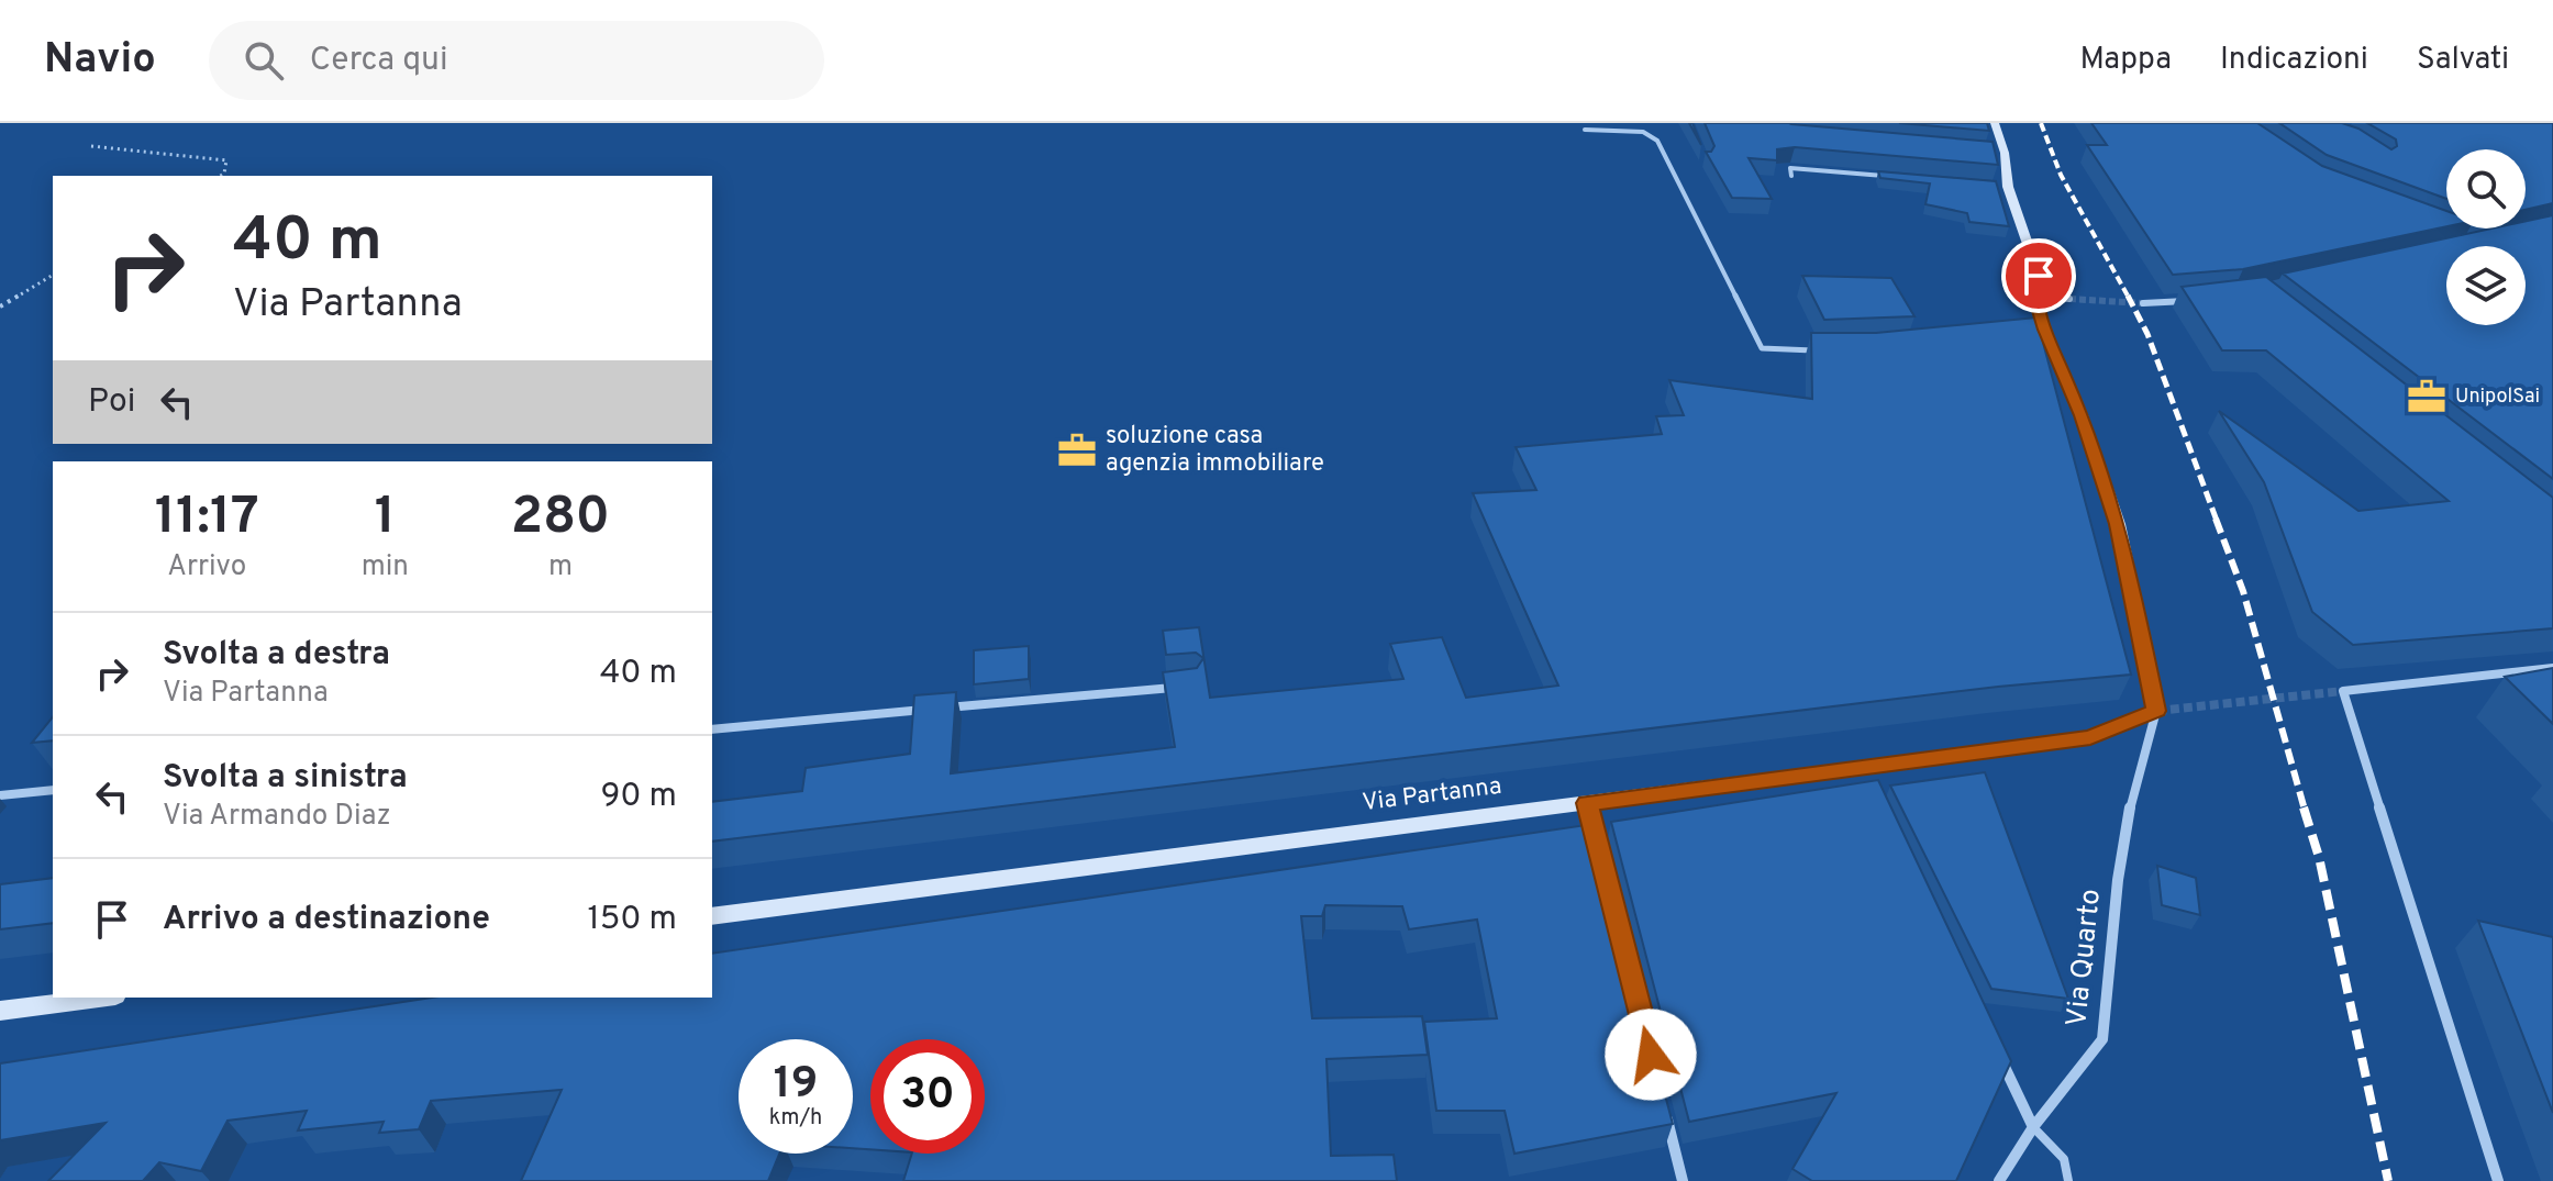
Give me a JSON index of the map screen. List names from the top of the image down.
{
  "streets": {
    "street": ["Via Partanna", "Via Quarto"]
  },
  "crossings": [
    ["Via Partanna", "Via Quarto"]
  ],
  "places": {
    "office": ["UnipolSai", "soluzione casa agenzia immobiliare"]
  },
  "page": {
    "header": "Navio",
    "search": "Cerca qui",
    "nav": ["Mappa", "Indicazioni", "Salvati"],
    "turn": ["40 m", "Via Partanna"],
    "then": "Poi",
    "eta": [
      "11:17",
      "Arrivo",
      "1",
      "min",
      "280",
      "m"
    ],
    "list": [
      {
        "name": "Svolta a destra",
        "note": "Via Partanna",
        "value": "40 m"
      },
      {
        "name": "Svolta a sinistra",
        "note": "Via Armando Diaz",
        "value": "90 m"
      },
      {
        "name": "Arrivo a destinazione",
        "value": "150 m"
      }
    ],
    "speed": "19 km/h",
    "limit": "30"
  }
}
